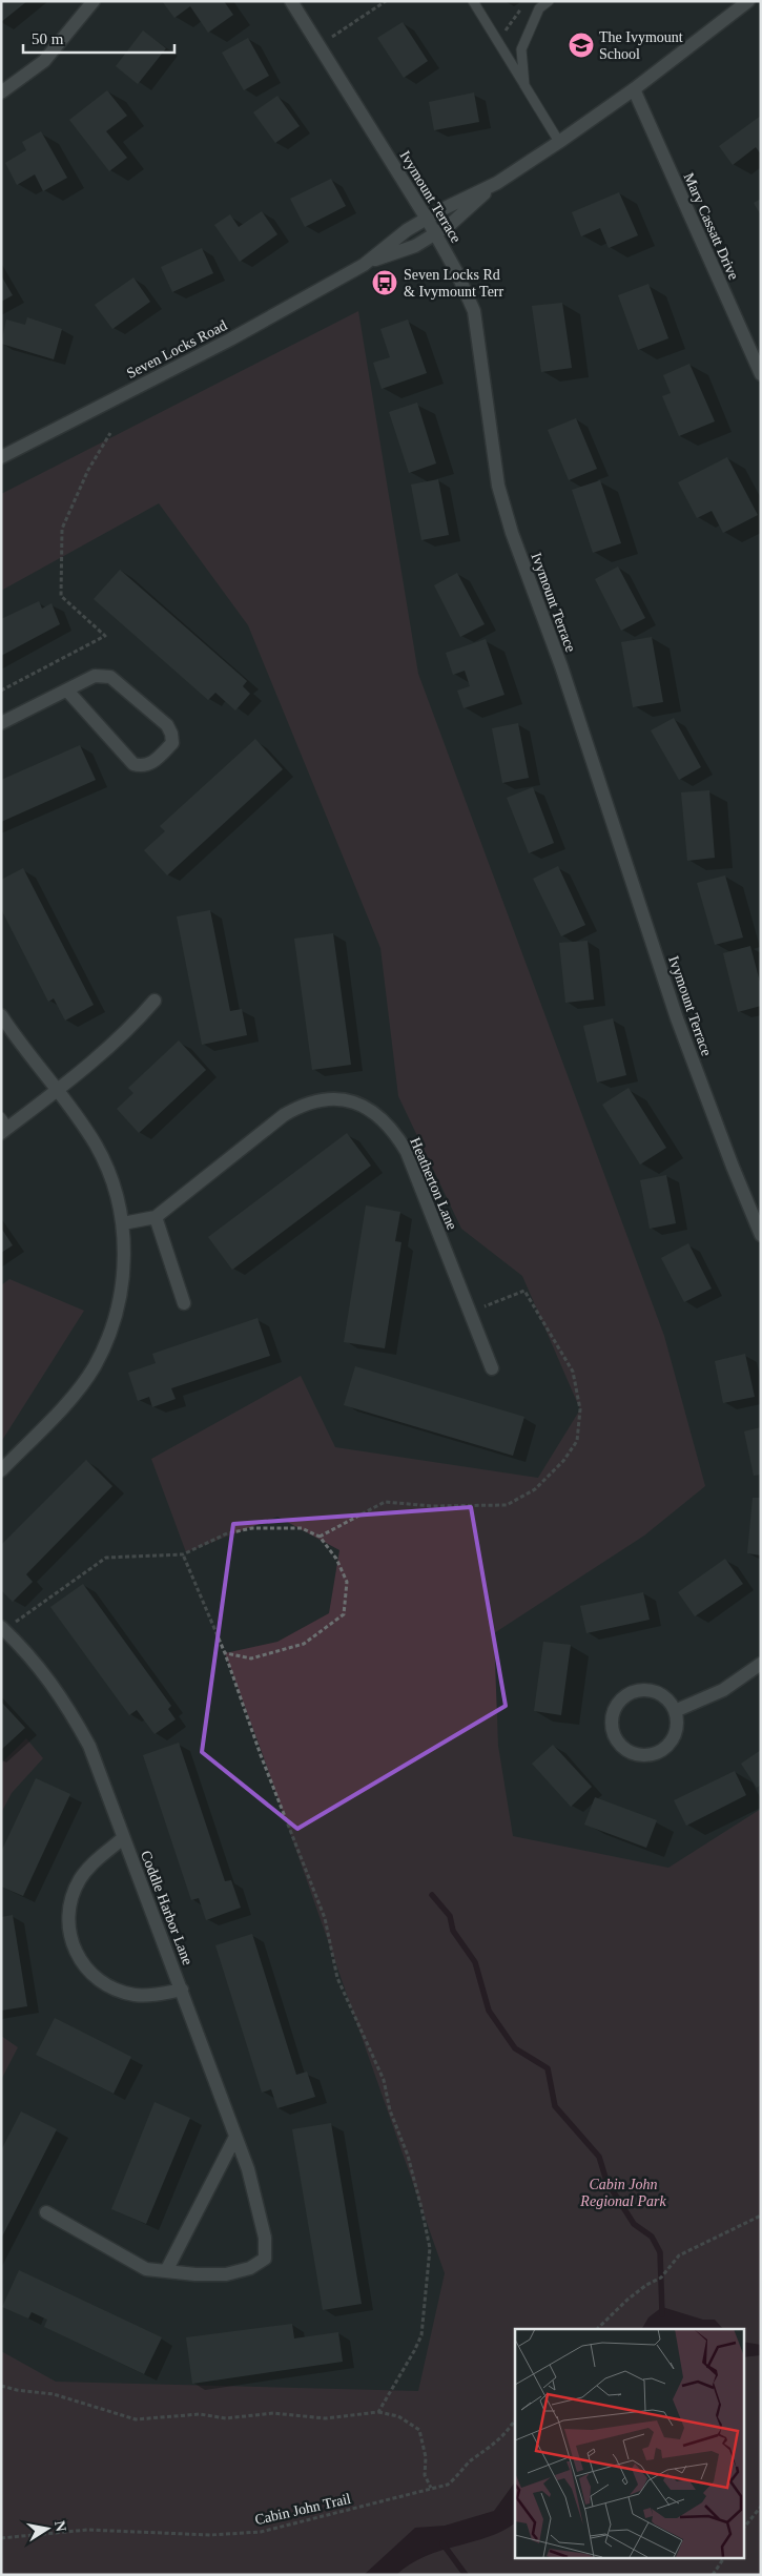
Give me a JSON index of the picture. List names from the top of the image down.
{
  "streets": {
    "street": [
      "Ivymount Terrace",
      "Mary Cassatt Drive",
      "Seven Locks Road",
      "Heatherton Lane",
      "Coddle Harbor Lane"
    ],
    "path": ["Cabin John Trail"]
  },
  "crossings": [
    ["Ivymount Terrace", "Seven Locks Road"]
  ],
  "parks": ["Cabin John Regional Park"],
  "places": {
    "school or university": ["The Ivymount School"],
    "bus stop": ["Seven Locks Rd & Ivymount Terr"]
  },
  "scale_bar": "50 m",
  "north": "right"
}
